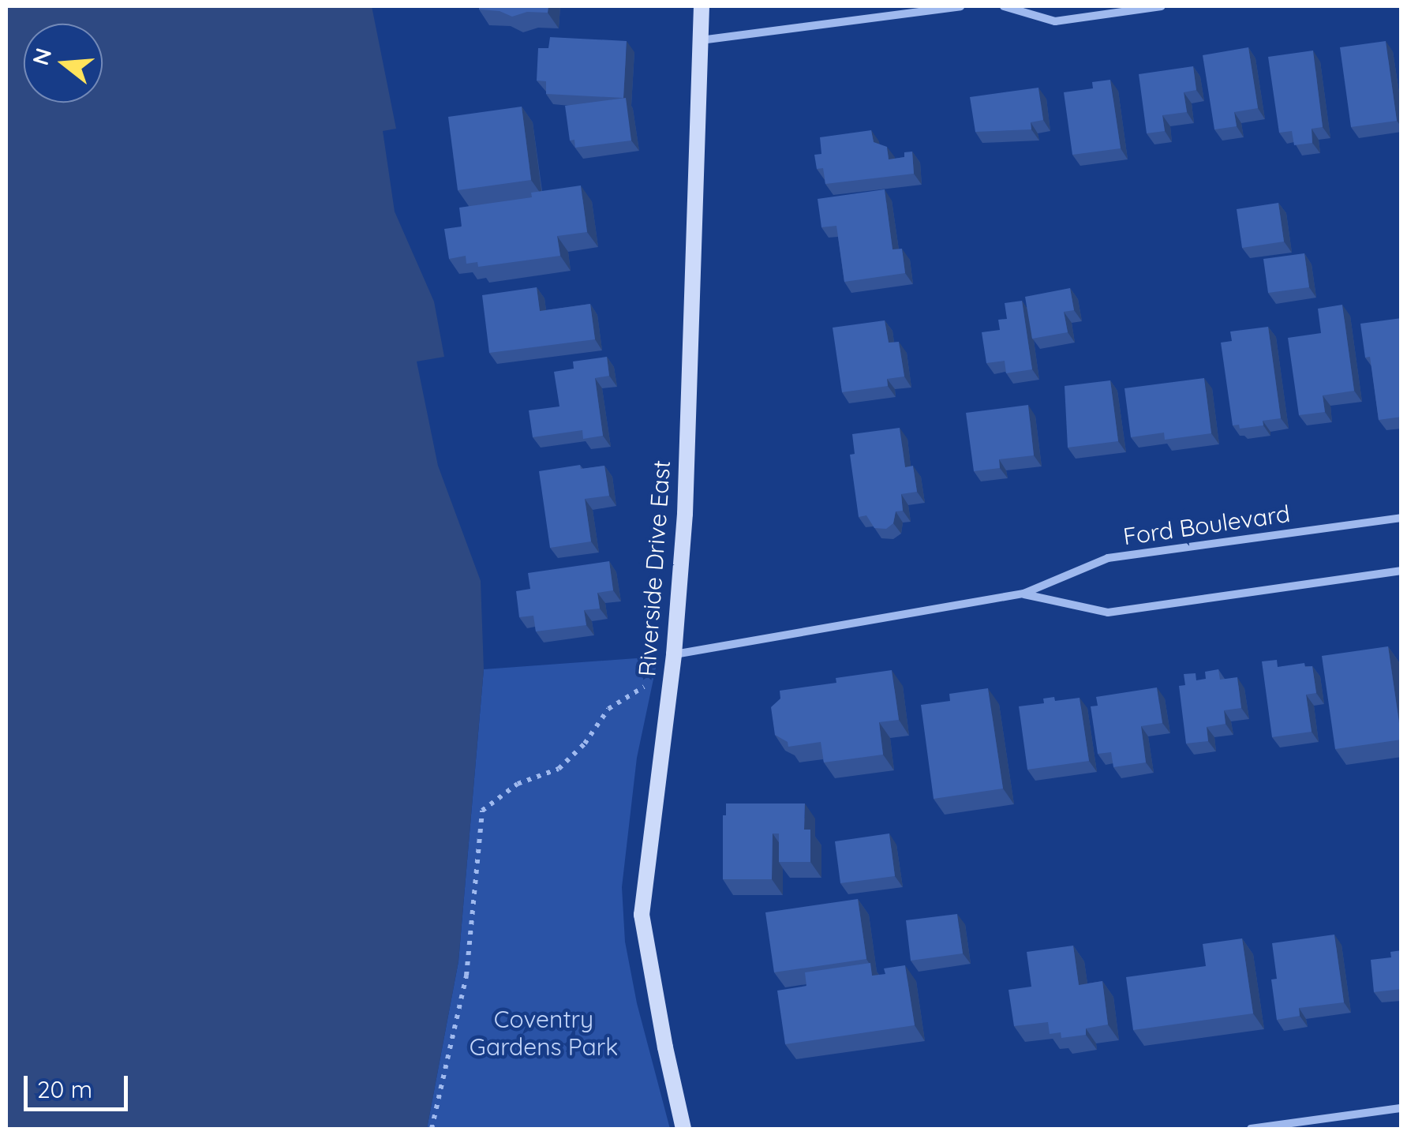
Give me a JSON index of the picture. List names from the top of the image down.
{
  "streets": {
    "main road": ["Riverside Drive East"],
    "street": ["Ford Boulevard"]
  },
  "crossings": [
    ["Ford Boulevard", "Riverside Drive East"]
  ],
  "parks": ["Coventry Gardens Park"],
  "scale_bar": "20 m",
  "north": "left"
}
